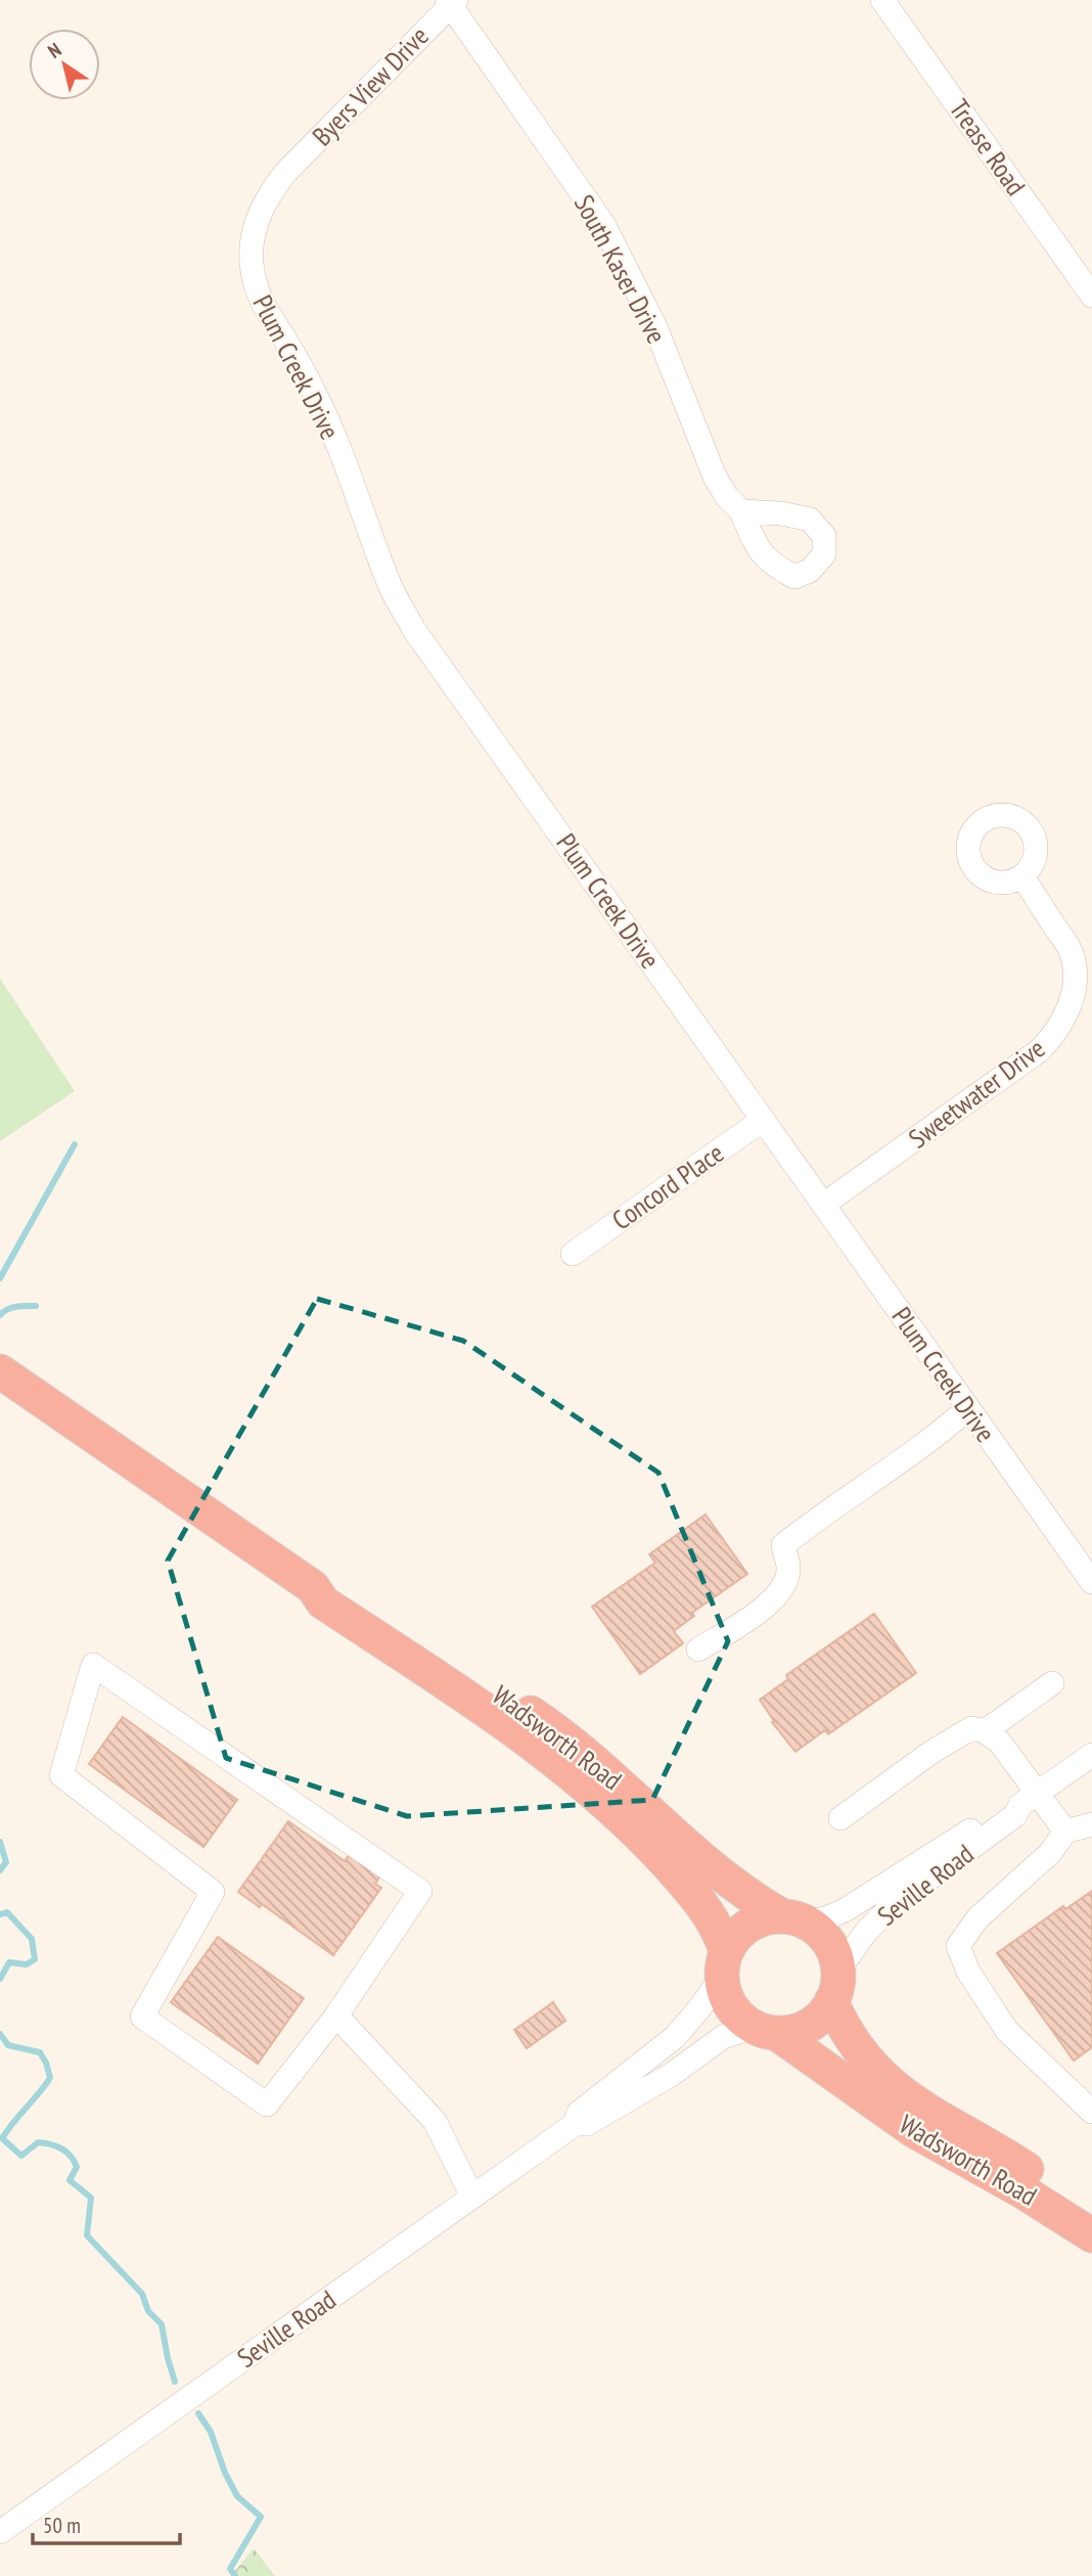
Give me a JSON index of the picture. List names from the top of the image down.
{
  "streets": {
    "highway": ["Wadsworth Road"],
    "street": [
      "Byers View Drive",
      "Trease Road",
      "South Kaser Drive",
      "Plum Creek Drive",
      "Sweetwater Drive",
      "Concord Place",
      "Seville Road"
    ]
  },
  "crossings": [
    ["Byers View Drive", "South Kaser Drive"],
    ["Byers View Drive", "Plum Creek Drive"],
    ["Plum Creek Drive", "Sweetwater Drive"],
    ["Plum Creek Drive", "Concord Place"],
    ["Wadsworth Road", "Seville Road"]
  ],
  "scale_bar": "50 m",
  "north": "top left"
}
